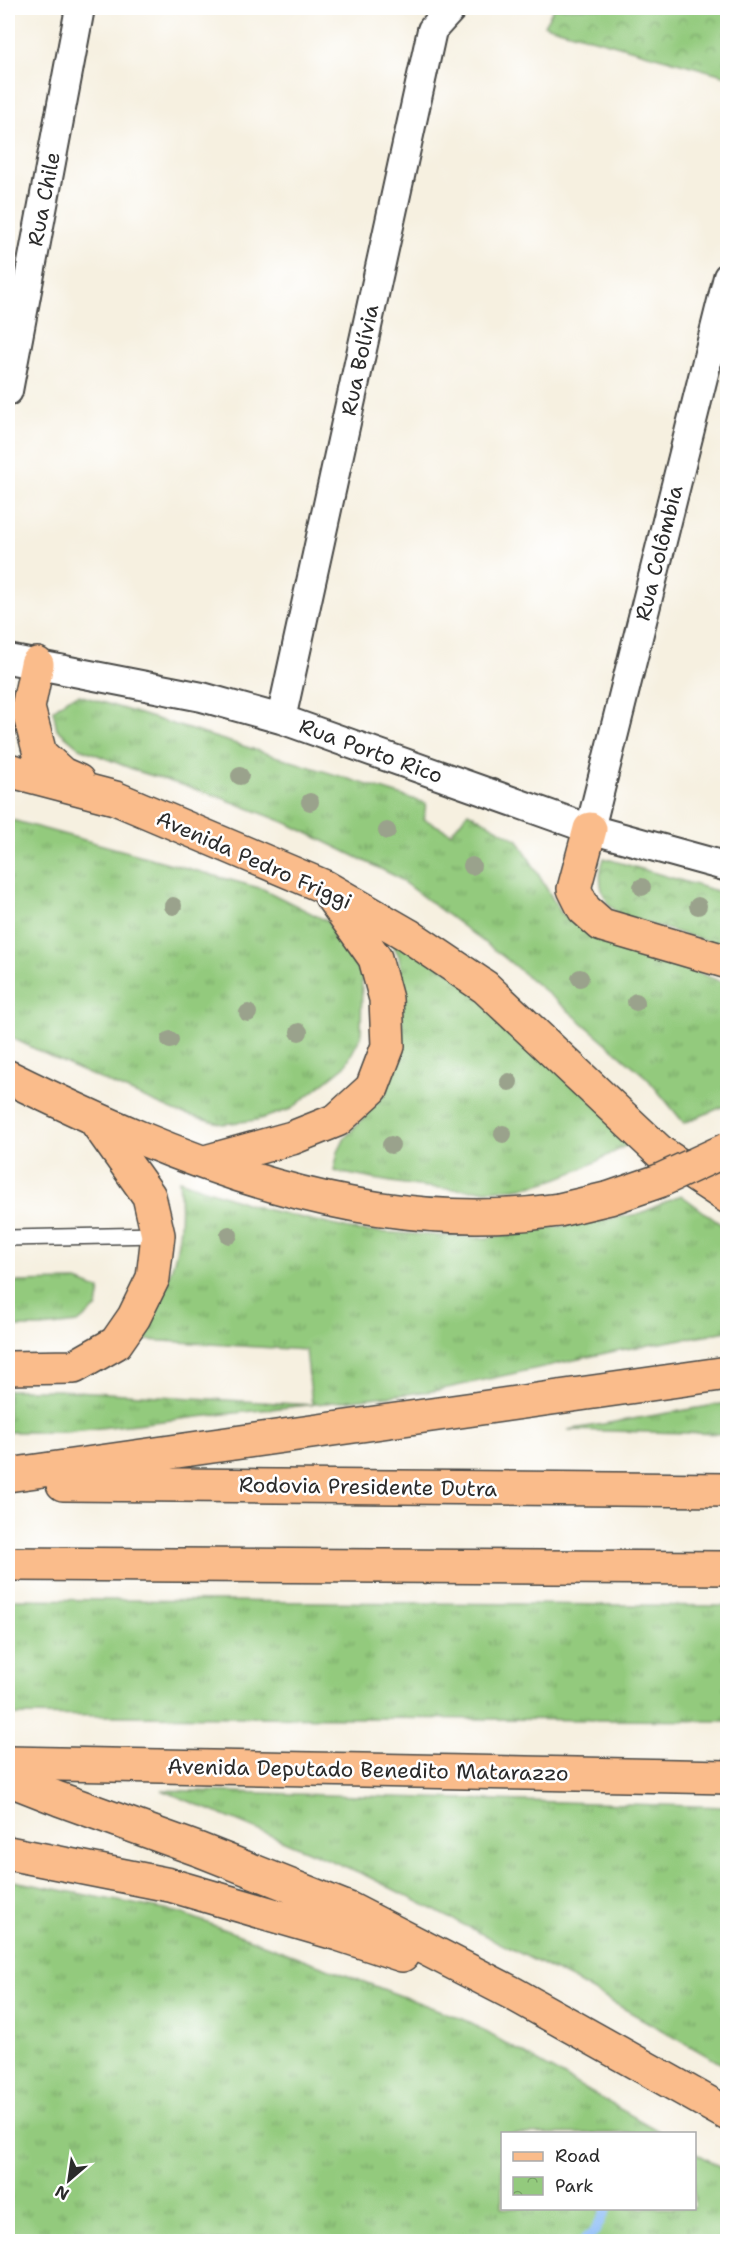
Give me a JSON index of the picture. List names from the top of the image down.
{
  "streets": {
    "main road": ["Avenida Pedro Friggi", "Rodovia Presidente Dutra", "Avenida Deputado Benedito Matarazzo"],
    "street": [
      "Rua Chile",
      "Rua Bolívia",
      "Rua Colômbia",
      "Rua Porto Rico"
    ]
  },
  "crossings": [
    ["Rua Bolívia", "Rua Porto Rico"],
    ["Rua Colômbia", "Rua Porto Rico"]
  ],
  "legend": ["Road", "Park"],
  "north": "bottom left"
}
